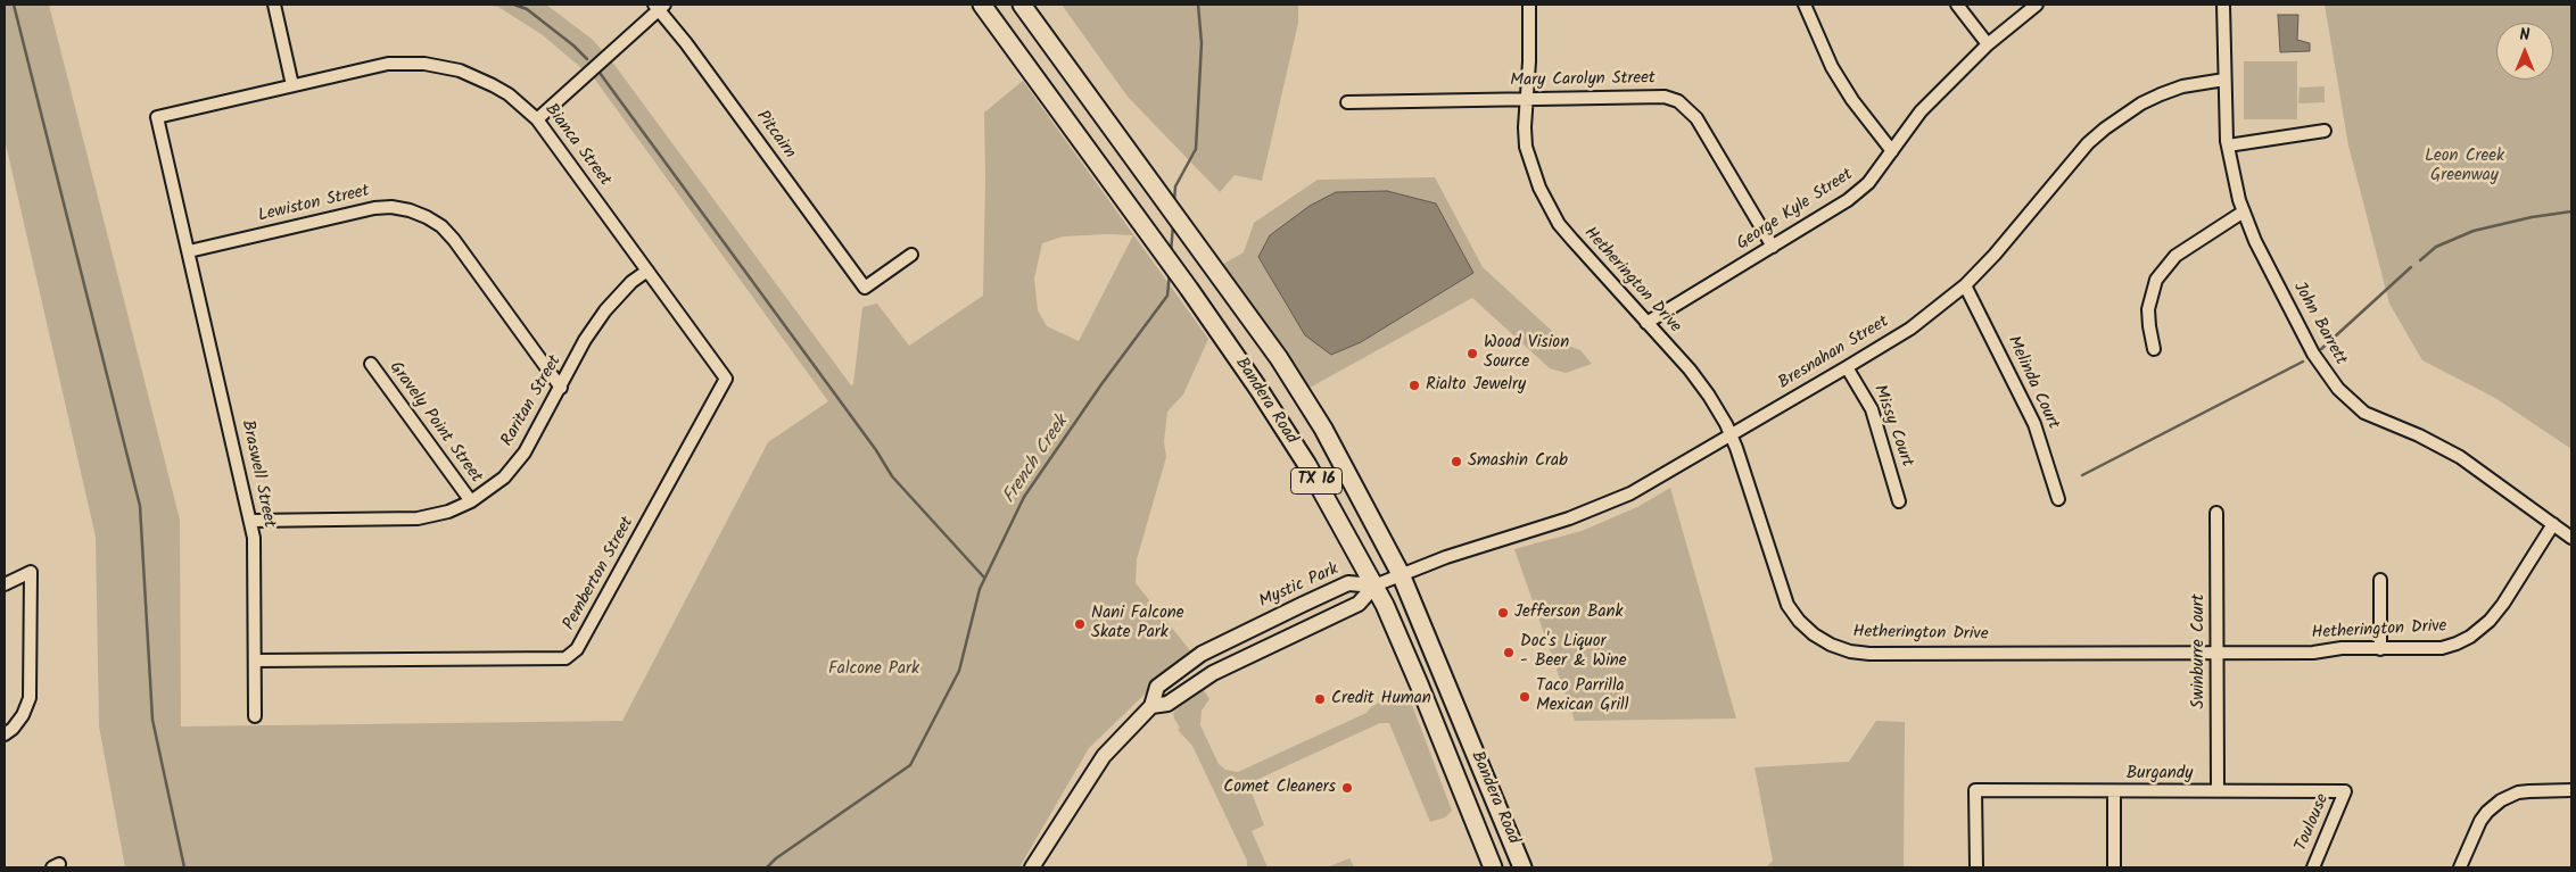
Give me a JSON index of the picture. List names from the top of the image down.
{
  "streets": {
    "main road": ["Bandera Road", "TX 16"],
    "street": [
      "Mary Carolyn Street",
      "Pitcairn",
      "Bianca Street",
      "Lewiston Street",
      "George Kyle Street",
      "Hetherington Drive",
      "John Barrett",
      "Bresnahan Street",
      "Melinda Court",
      "Raritan Street",
      "Gravely Point Street",
      "Missy Court",
      "Braswell Street",
      "Pemberton Street",
      "Mystic Park",
      "Swinburre Court",
      "Burgandy",
      "Toulouse"
    ]
  },
  "crossings": [
    ["Mary Carolyn Street", "George Kyle Street"],
    ["Mary Carolyn Street", "Hetherington Drive"],
    ["Bianca Street", "Lewiston Street"],
    ["Bianca Street", "Raritan Street"],
    ["Bianca Street", "Braswell Street"],
    ["Bianca Street", "Pemberton Street"],
    ["Lewiston Street", "Raritan Street"],
    ["Lewiston Street", "Braswell Street"],
    ["George Kyle Street", "Hetherington Drive"],
    ["Hetherington Drive", "John Barrett"],
    ["Hetherington Drive", "Bresnahan Street"],
    ["Hetherington Drive", "Swinburre Court"],
    ["John Barrett", "Bresnahan Street"],
    ["Bresnahan Street", "Melinda Court"],
    ["Bresnahan Street", "Bandera Road"],
    ["Bresnahan Street", "Missy Court"],
    ["Bresnahan Street", "Mystic Park"],
    ["Raritan Street", "Gravely Point Street"],
    ["Raritan Street", "Braswell Street"],
    ["Bandera Road", "Mystic Park"],
    ["Braswell Street", "Pemberton Street"],
    ["Swinburre Court", "Burgandy"],
    ["Burgandy", "Toulouse"]
  ],
  "water": ["French Creek"],
  "parks": ["Leon Creek Greenway", "Falcone Park"],
  "places": [
    "Wood Vision Source",
    "Rialto Jewelry",
    "Smashin Crab",
    "Jefferson Bank",
    "Nani Falcone Skate Park",
    "Doc's Liquor - Beer & Wine",
    "Taco Parrilla Mexican Grill",
    "Credit Human",
    "Comet Cleaners"
  ],
  "north": "top"
}
